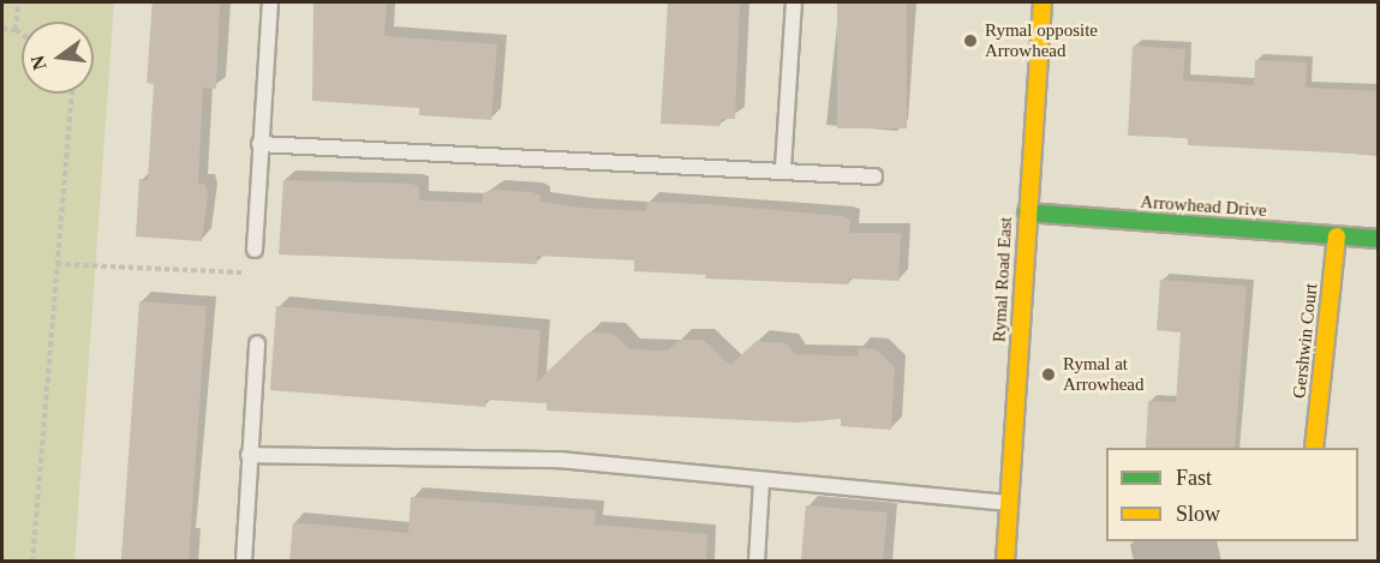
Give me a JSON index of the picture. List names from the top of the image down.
{
  "streets": {
    "main road": ["Arrowhead Drive", "Rymal Road East", "Gershwin Court"]
  },
  "crossings": [
    ["Arrowhead Drive", "Rymal Road East"],
    ["Arrowhead Drive", "Gershwin Court"]
  ],
  "places": ["Rymal opposite Arrowhead", "Rymal at Arrowhead"],
  "legend": ["Fast", "Slow"],
  "north": "left"
}
